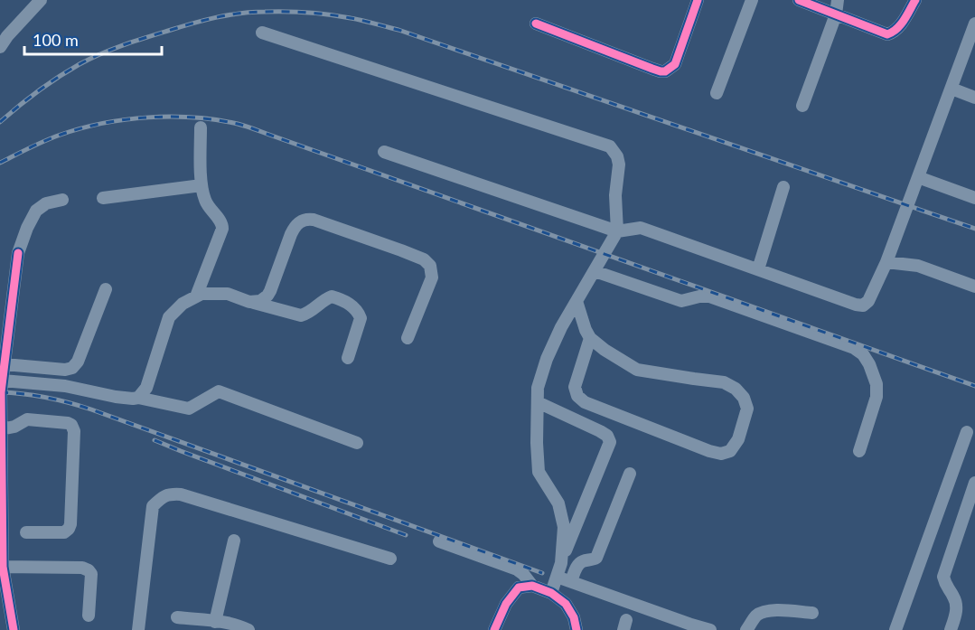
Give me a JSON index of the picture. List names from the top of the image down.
{
  "scale_bar": "100 m"
}
